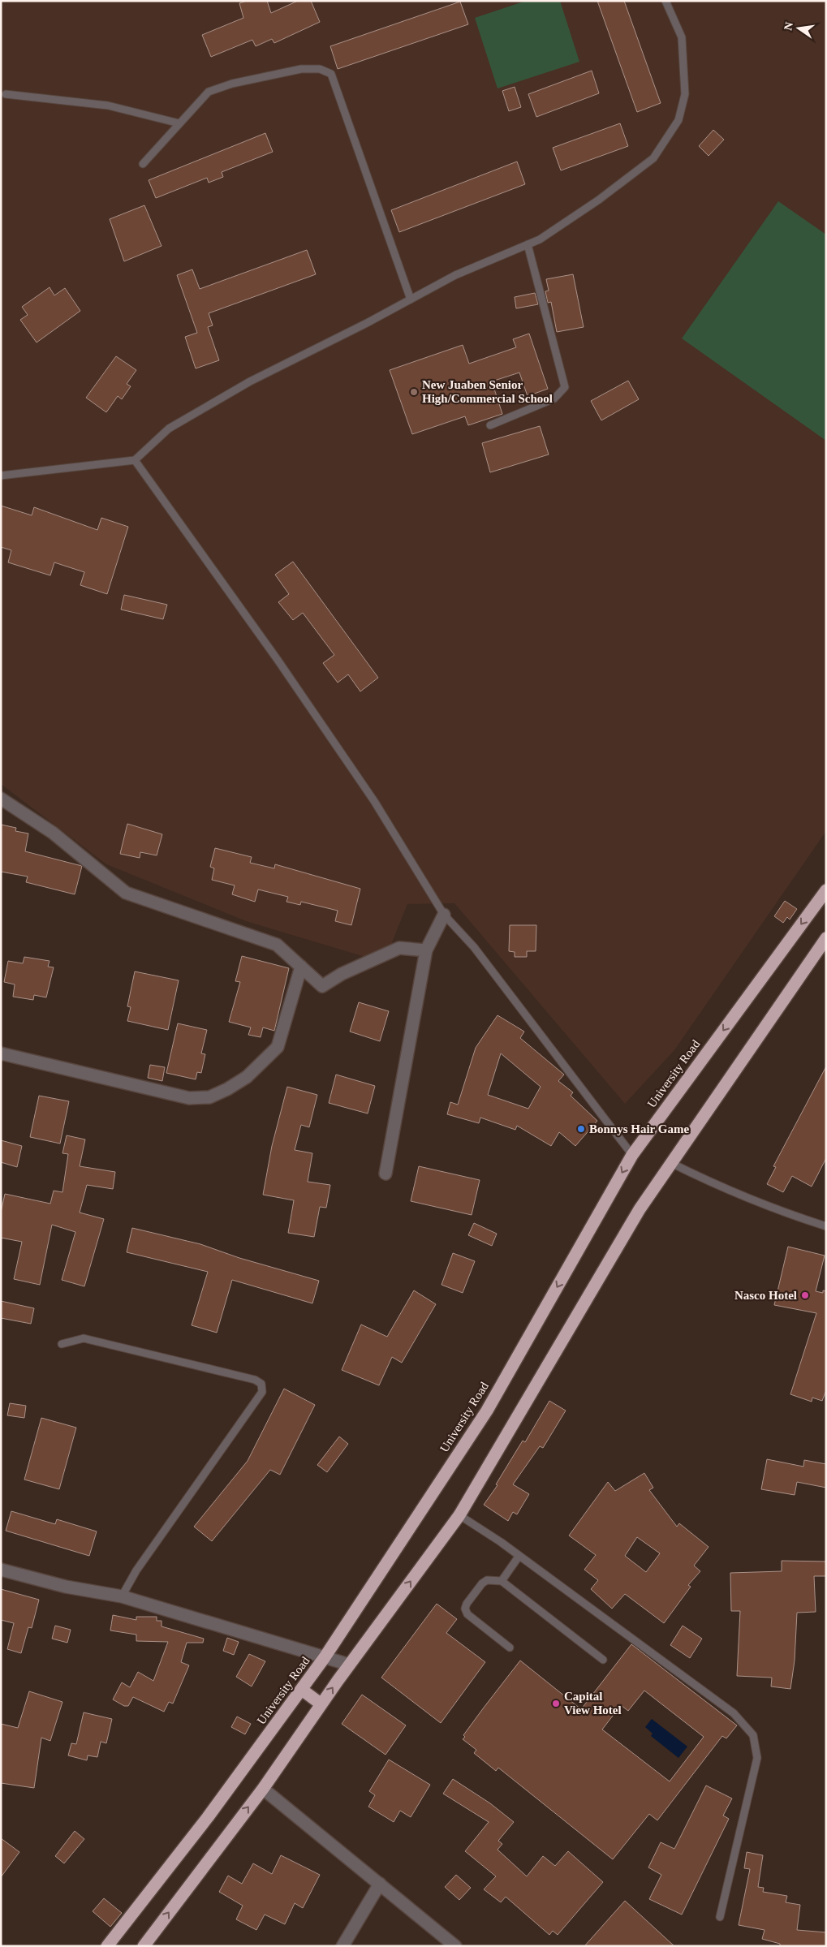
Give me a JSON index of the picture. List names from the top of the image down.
{
  "streets": {
    "highway": ["University Road"]
  },
  "places": [
    "New Juaben Senior High/Commercial School",
    "Bonnys Hair Game",
    "Nasco Hotel",
    "Capital View Hotel"
  ],
  "north": "left"
}
